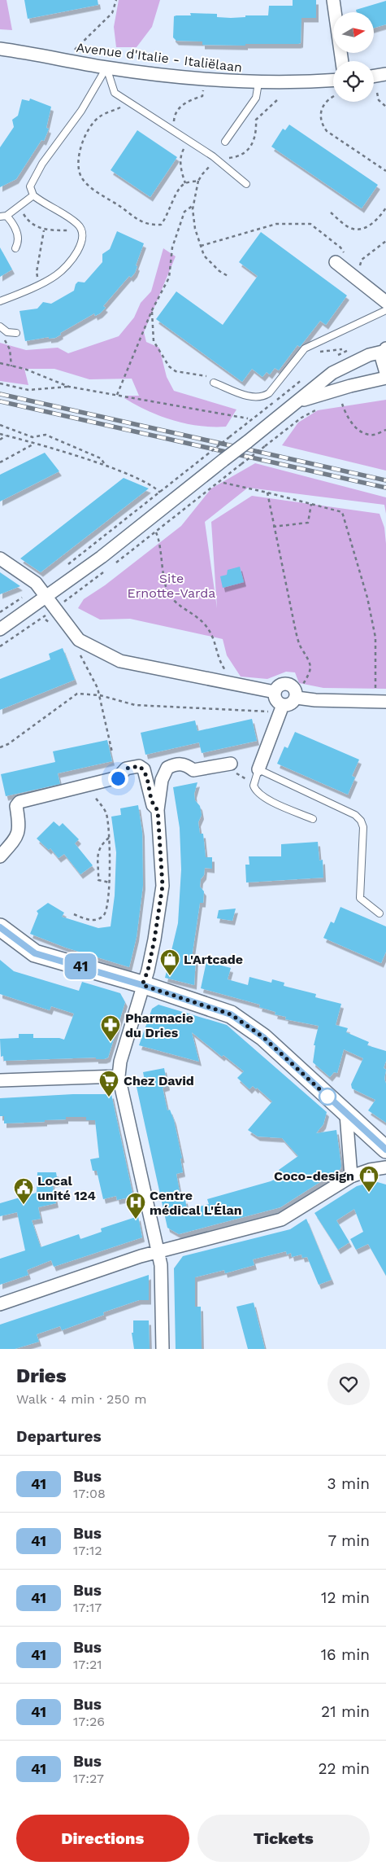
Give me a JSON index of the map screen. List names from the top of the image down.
{
  "streets": {
    "street": ["Avenue d'Italie - Italiëlaan"]
  },
  "parks": ["Site Ernotte-Varda"],
  "places": {
    "shop": ["L'Artcade", "Coco-design"],
    "pharmacy": ["Pharmacie du Dries"],
    "supermarket": ["Chez David"],
    "public building": ["Local unité 124"],
    "hospital": ["Centre médical L'Élan"]
  },
  "lines": ["bus line 41"],
  "north": "right",
  "page": {
    "on_map": "41",
    "heading": [
      ["Dries", "Walk · 4 min · 250 m"],
      "Departures"
    ],
    "list": [
      {
        "mark": "41",
        "name": "Bus",
        "note": "17:08",
        "value": "3 min"
      },
      {
        "mark": "41",
        "name": "Bus",
        "note": "17:12",
        "value": "7 min"
      },
      {
        "mark": "41",
        "name": "Bus",
        "note": "17:17",
        "value": "12 min"
      },
      {
        "mark": "41",
        "name": "Bus",
        "note": "17:21",
        "value": "16 min"
      },
      {
        "mark": "41",
        "name": "Bus",
        "note": "17:26",
        "value": "21 min"
      },
      {
        "mark": "41",
        "name": "Bus",
        "note": "17:27",
        "value": "22 min"
      }
    ],
    "buttons": ["Directions", "Tickets"]
  }
}
